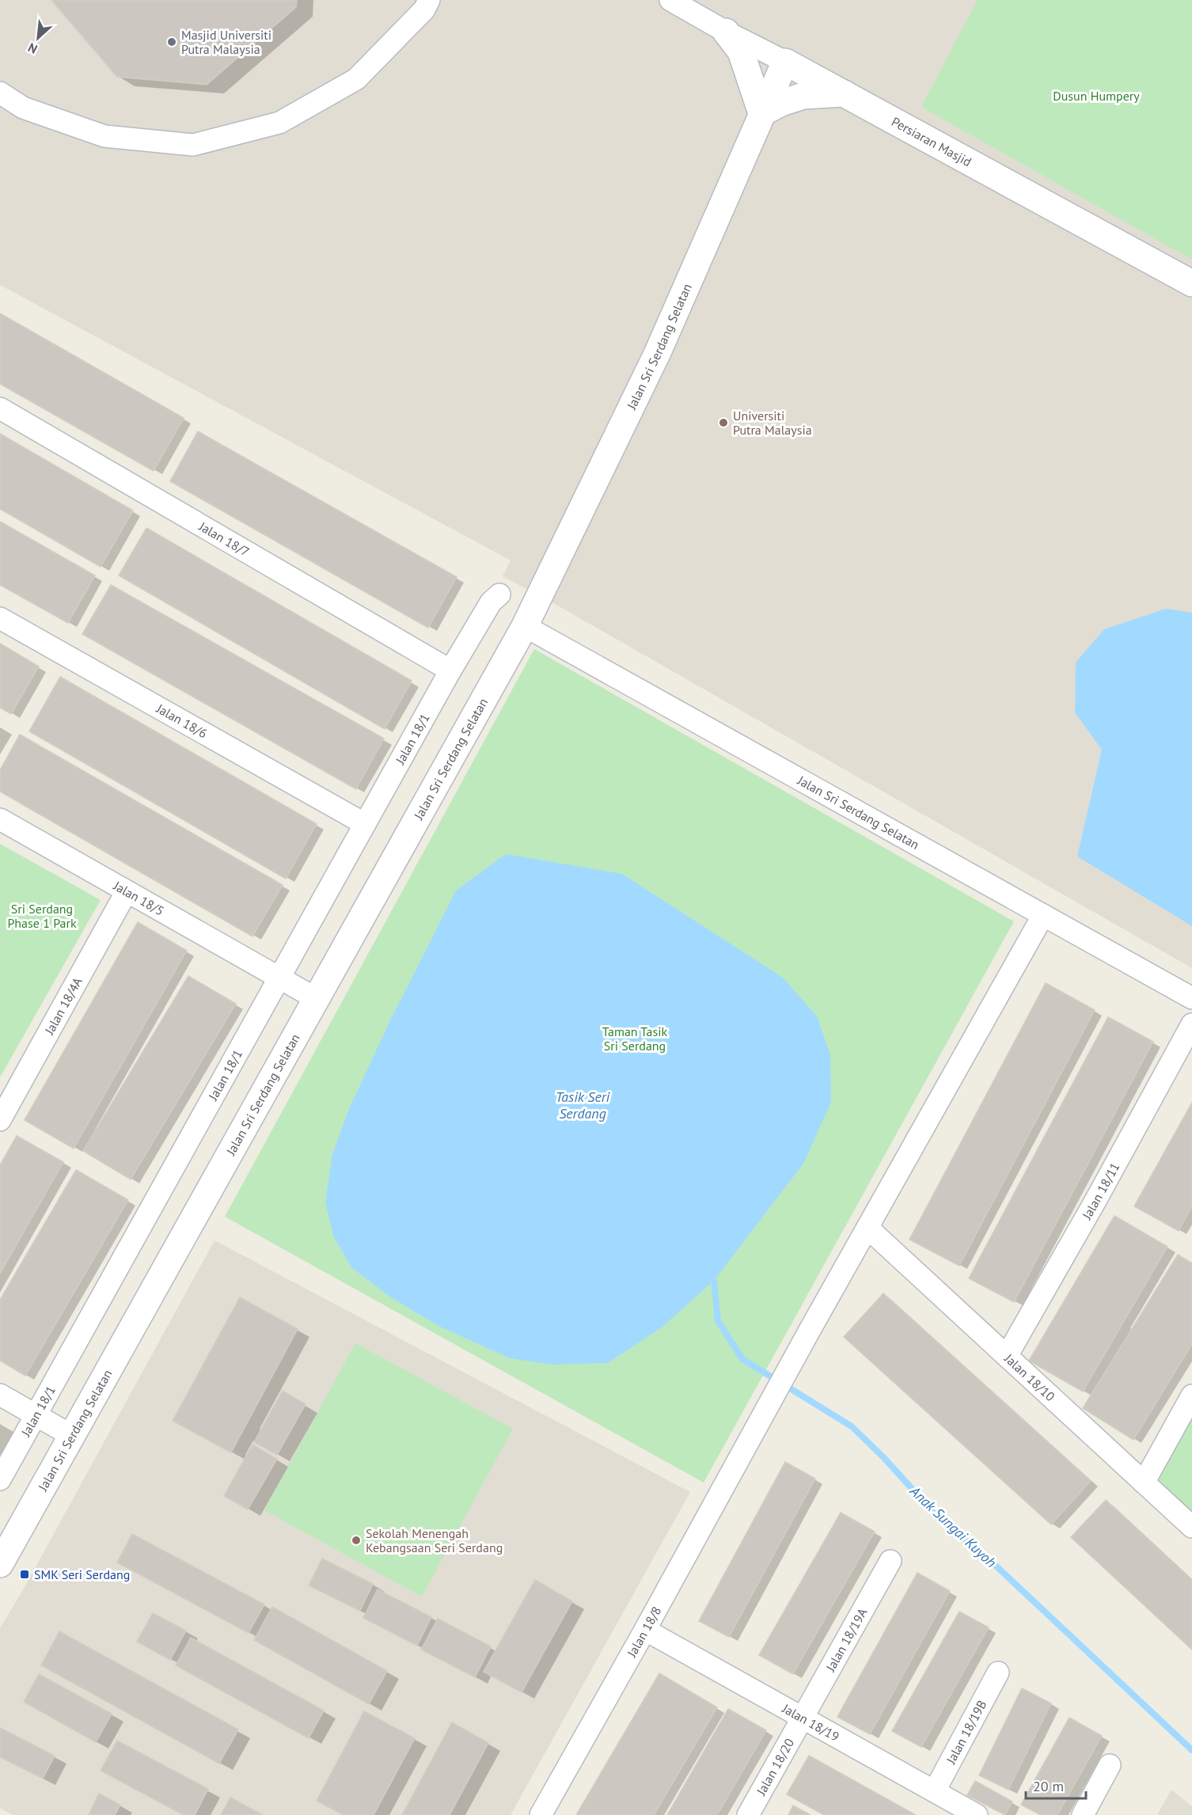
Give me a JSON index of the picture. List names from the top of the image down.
{
  "streets": {
    "street": [
      "Persiaran Masjid",
      "Jalan Sri Serdang Selatan",
      "Jalan 18/7",
      "Jalan 18/6",
      "Jalan 18/1",
      "Jalan 18/5",
      "Jalan 18/4A",
      "Jalan 18/11",
      "Jalan 18/10",
      "Jalan 18/8",
      "Jalan 18/19A",
      "Jalan 18/19",
      "Jalan 18/19B",
      "Jalan 18/20"
    ]
  },
  "crossings": [
    ["Persiaran Masjid", "Jalan Sri Serdang Selatan"],
    ["Jalan Sri Serdang Selatan", "Jalan 18/5"],
    ["Jalan Sri Serdang Selatan", "Jalan 18/8"],
    ["Jalan 18/7", "Jalan 18/1"],
    ["Jalan 18/6", "Jalan 18/1"],
    ["Jalan 18/1", "Jalan 18/5"],
    ["Jalan 18/5", "Jalan 18/4A"],
    ["Jalan 18/11", "Jalan 18/10"],
    ["Jalan 18/10", "Jalan 18/8"],
    ["Jalan 18/8", "Jalan 18/19"],
    ["Jalan 18/19A", "Jalan 18/19"],
    ["Jalan 18/19A", "Jalan 18/20"],
    ["Jalan 18/19", "Jalan 18/19B"],
    ["Jalan 18/19", "Jalan 18/20"]
  ],
  "water": ["Tasik Seri Serdang", "Anak Sungai Kuyoh"],
  "parks": ["Dusun Humpery", "Sri Serdang Phase 1 Park", "Taman Tasik Sri Serdang"],
  "places": {
    "other": ["Masjid Universiti Putra Malaysia", "Universiti Putra Malaysia", "Sekolah Menengah Kebangsaan Seri Serdang"],
    "transit": ["SMK Seri Serdang"]
  },
  "scale_bar": "20 m",
  "north": "bottom left"
}
